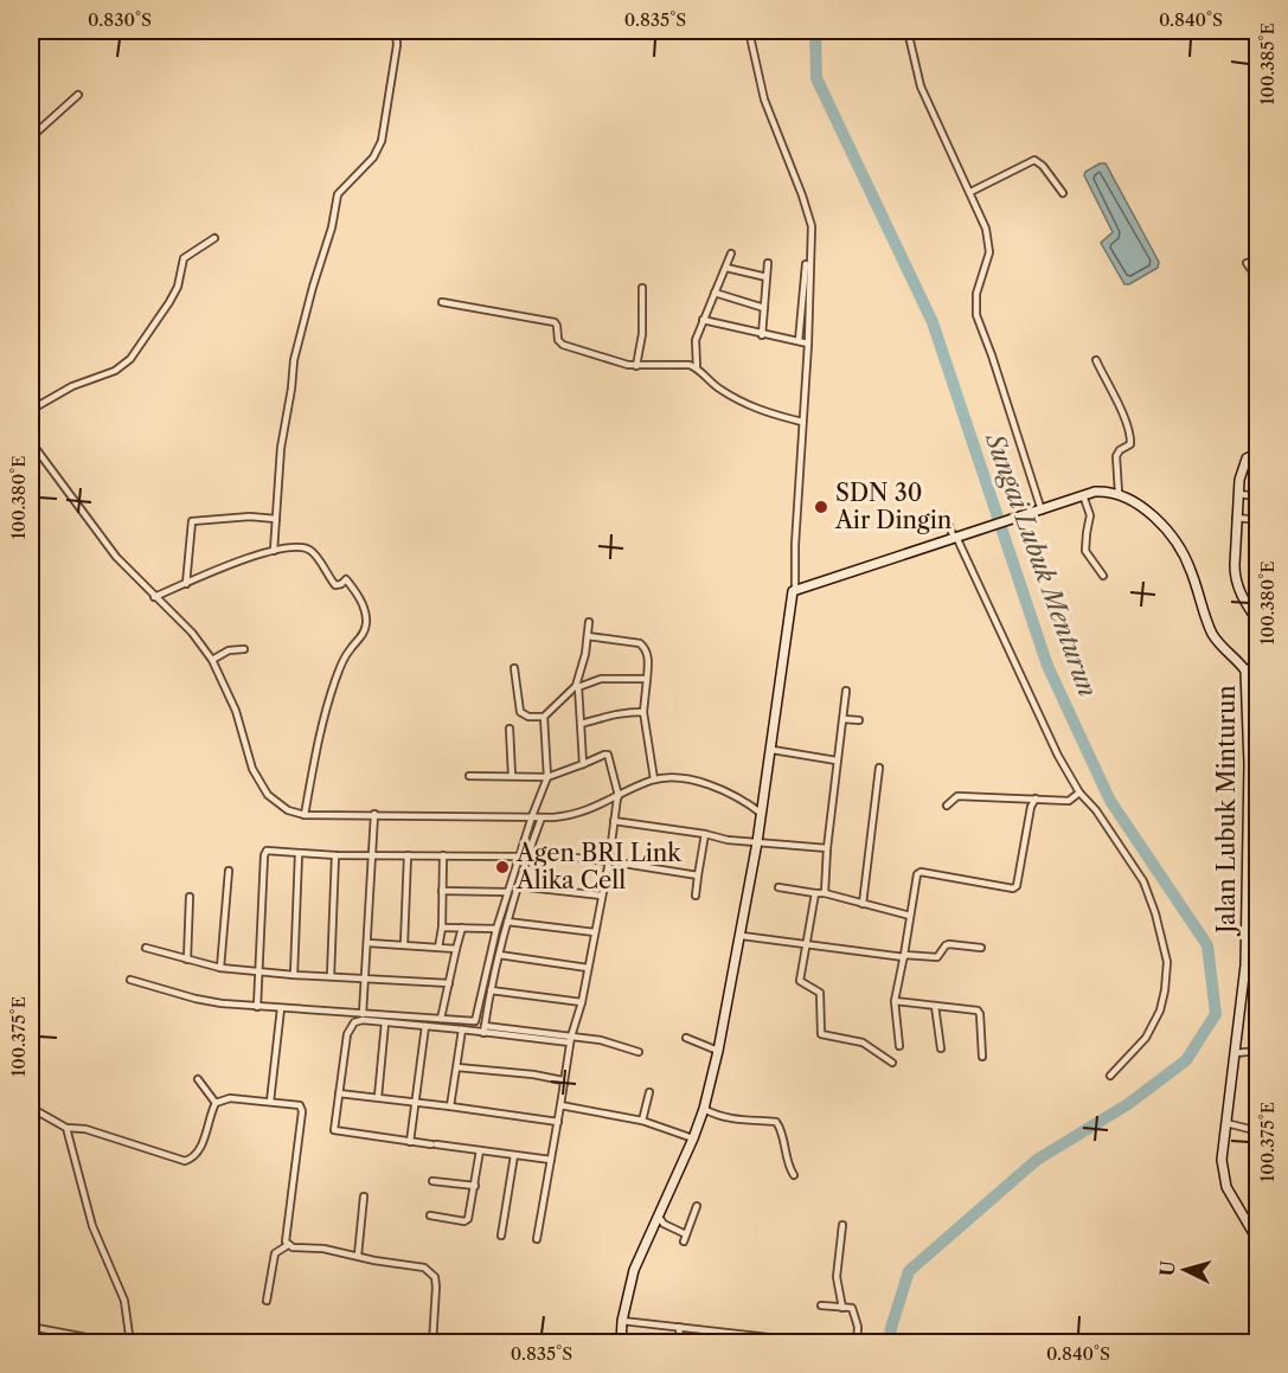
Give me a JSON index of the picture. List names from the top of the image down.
{
  "streets": {
    "street": ["Jalan Lubuk Minturun"]
  },
  "water": ["Sungai Lubuk Menturun"],
  "places": ["SDN 30 Air Dingin", "Agen BRI Link Alika Cell"],
  "north": "left",
  "coordinates": [
    "0.830°S",
    "0.835°S",
    "0.840°S",
    "100.385°E",
    "100.380°E",
    "100.375°E"
  ]
}
